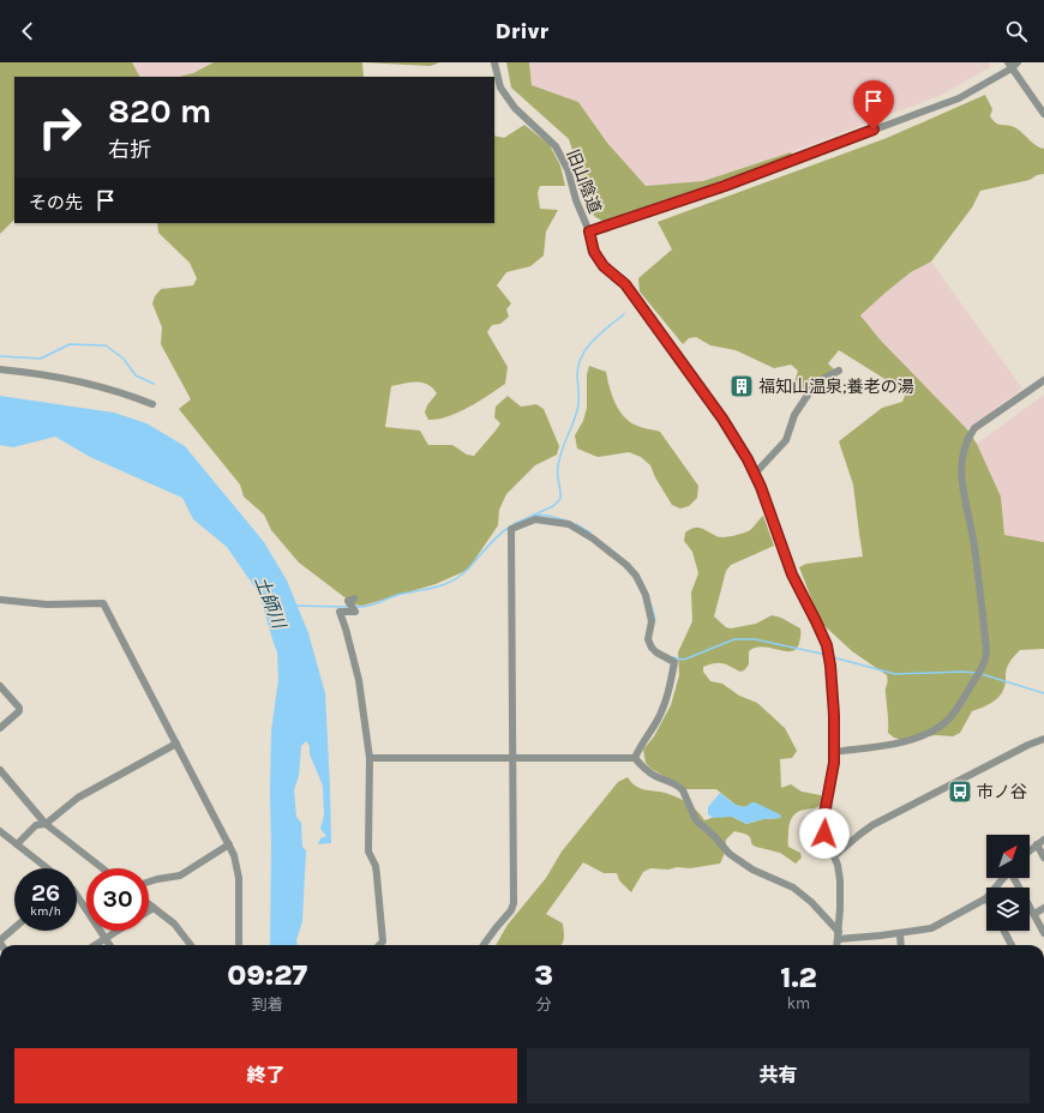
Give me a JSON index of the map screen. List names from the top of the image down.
{
  "streets": {
    "street": ["旧山陰道"]
  },
  "water": ["土師川"],
  "places": {
    "building": ["福知山温泉;養老の湯"],
    "bus stop": ["市ノ谷"]
  },
  "north": "top right",
  "page": {
    "header": "Drivr",
    "turn": ["820 m", "右折"],
    "then": "その先",
    "speed": "26 km/h",
    "limit": "30",
    "eta": [
      "09:27",
      "到着",
      "3",
      "分",
      "1.2",
      "km"
    ],
    "buttons": ["終了", "共有"]
  }
}
